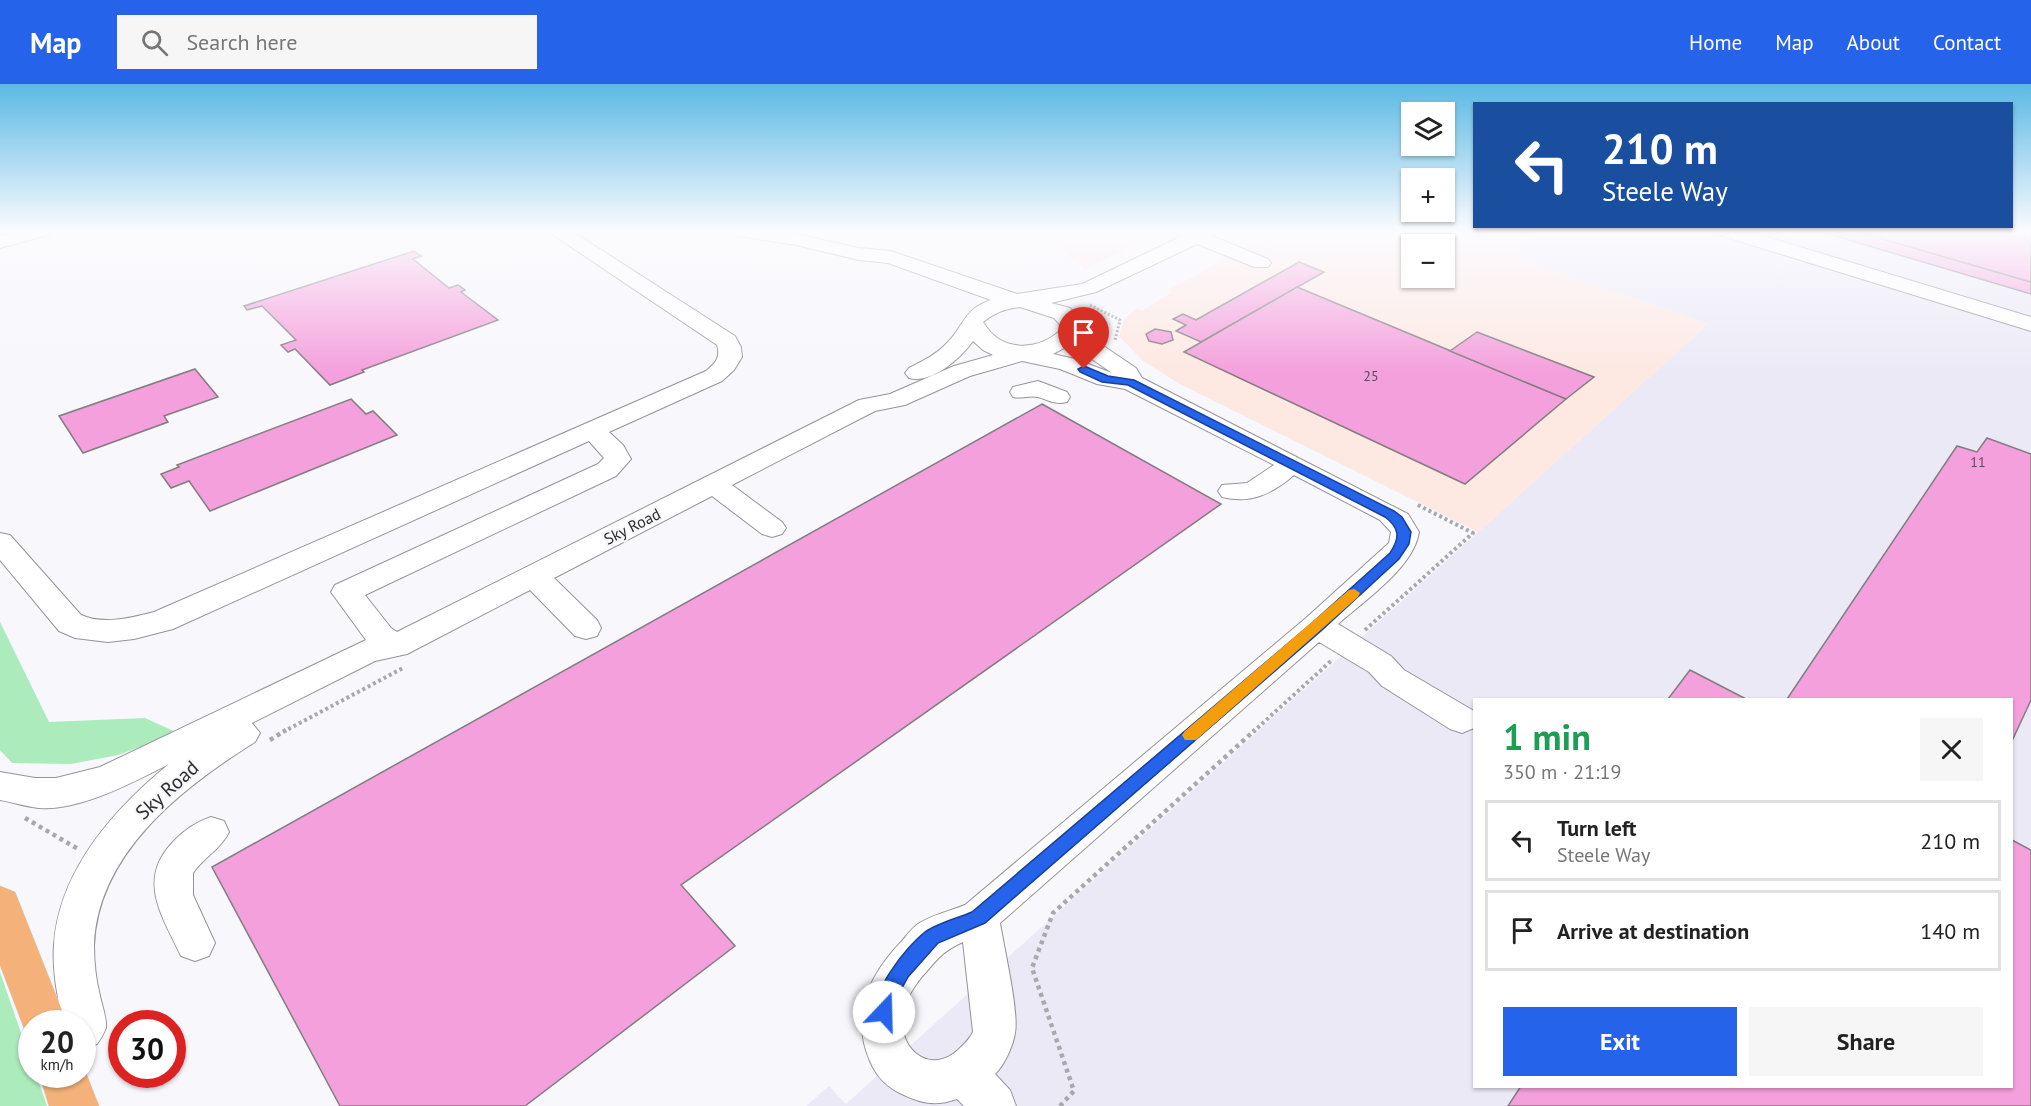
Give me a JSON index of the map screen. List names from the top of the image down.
{
  "streets": {
    "street": ["Sky Road"]
  },
  "house_numbers": ["25", "11"],
  "page": {
    "header": "Map",
    "search": "Search here",
    "nav": [
      "Home",
      "Map",
      "About",
      "Contact"
    ],
    "map_buttons": ["+", "−"],
    "turn": ["210 m", "Steele Way"],
    "heading": ["1 min", "350 m · 21:19"],
    "list": [
      {
        "name": "Turn left",
        "note": "Steele Way",
        "value": "210 m"
      },
      {
        "name": "Arrive at destination",
        "value": "140 m"
      }
    ],
    "buttons": ["Exit", "Share"],
    "speed": "20 km/h",
    "limit": "30"
  }
}
